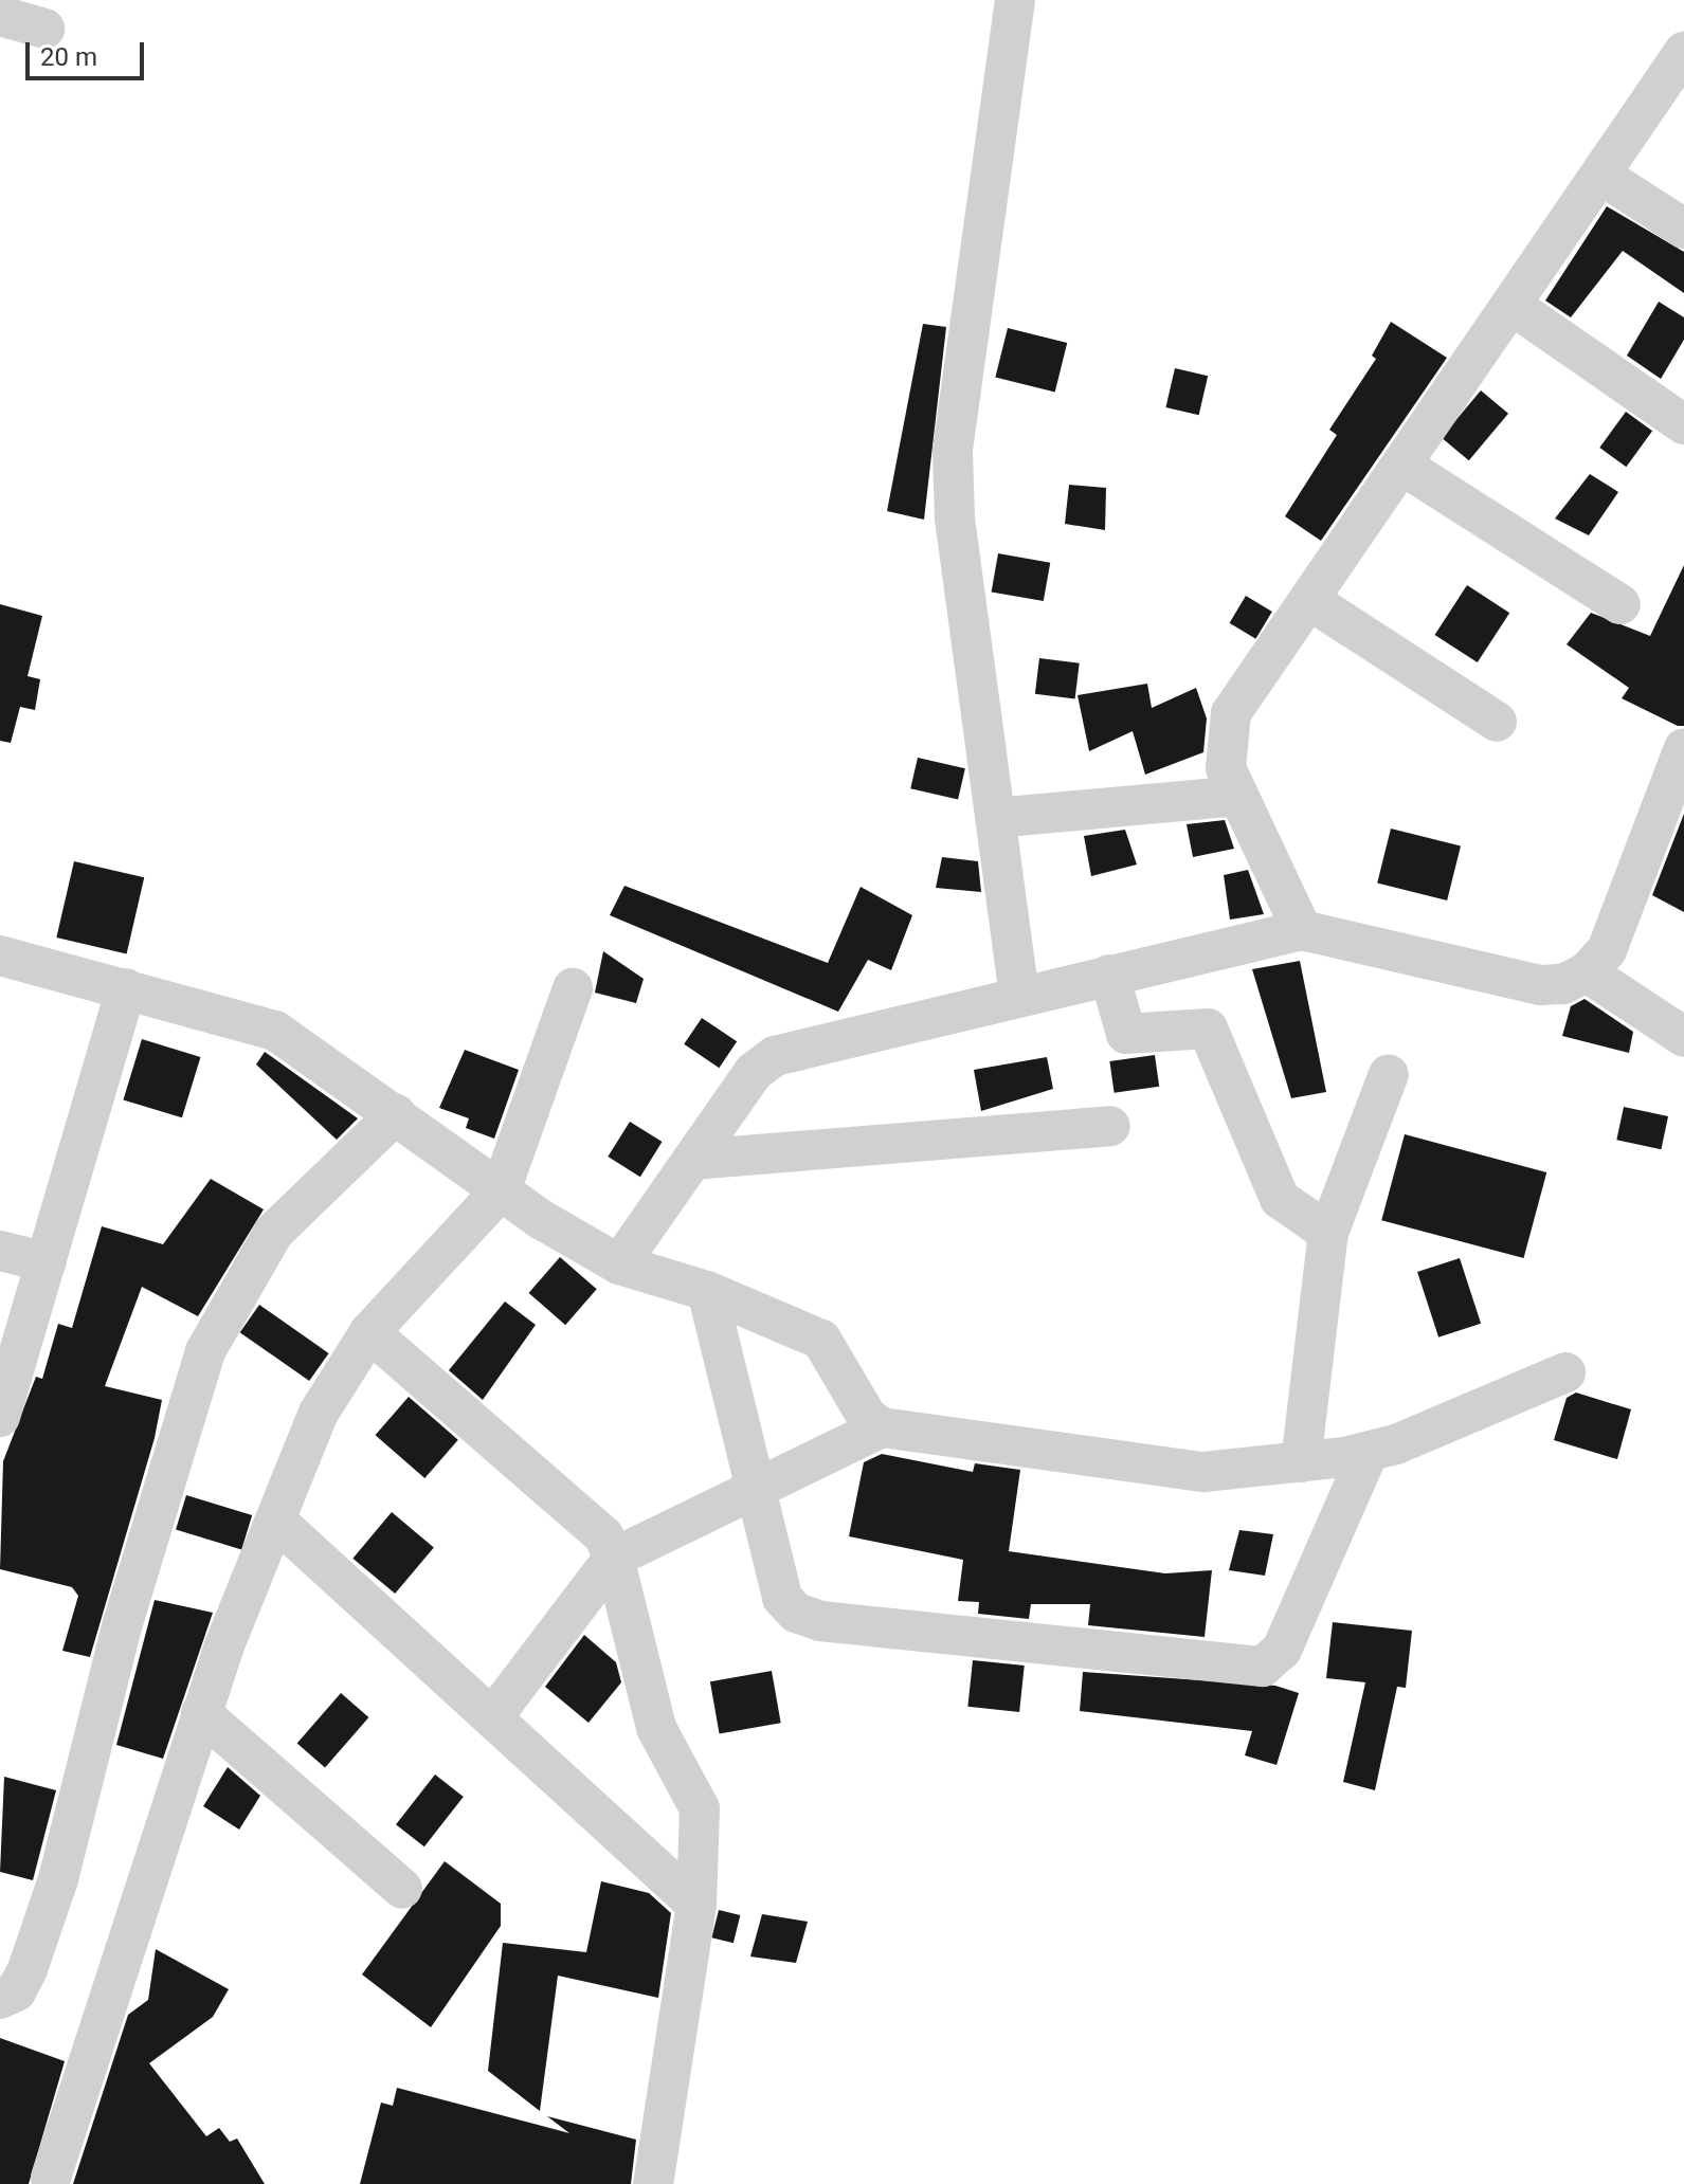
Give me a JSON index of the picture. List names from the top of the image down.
{
  "scale_bar": "20 m"
}
